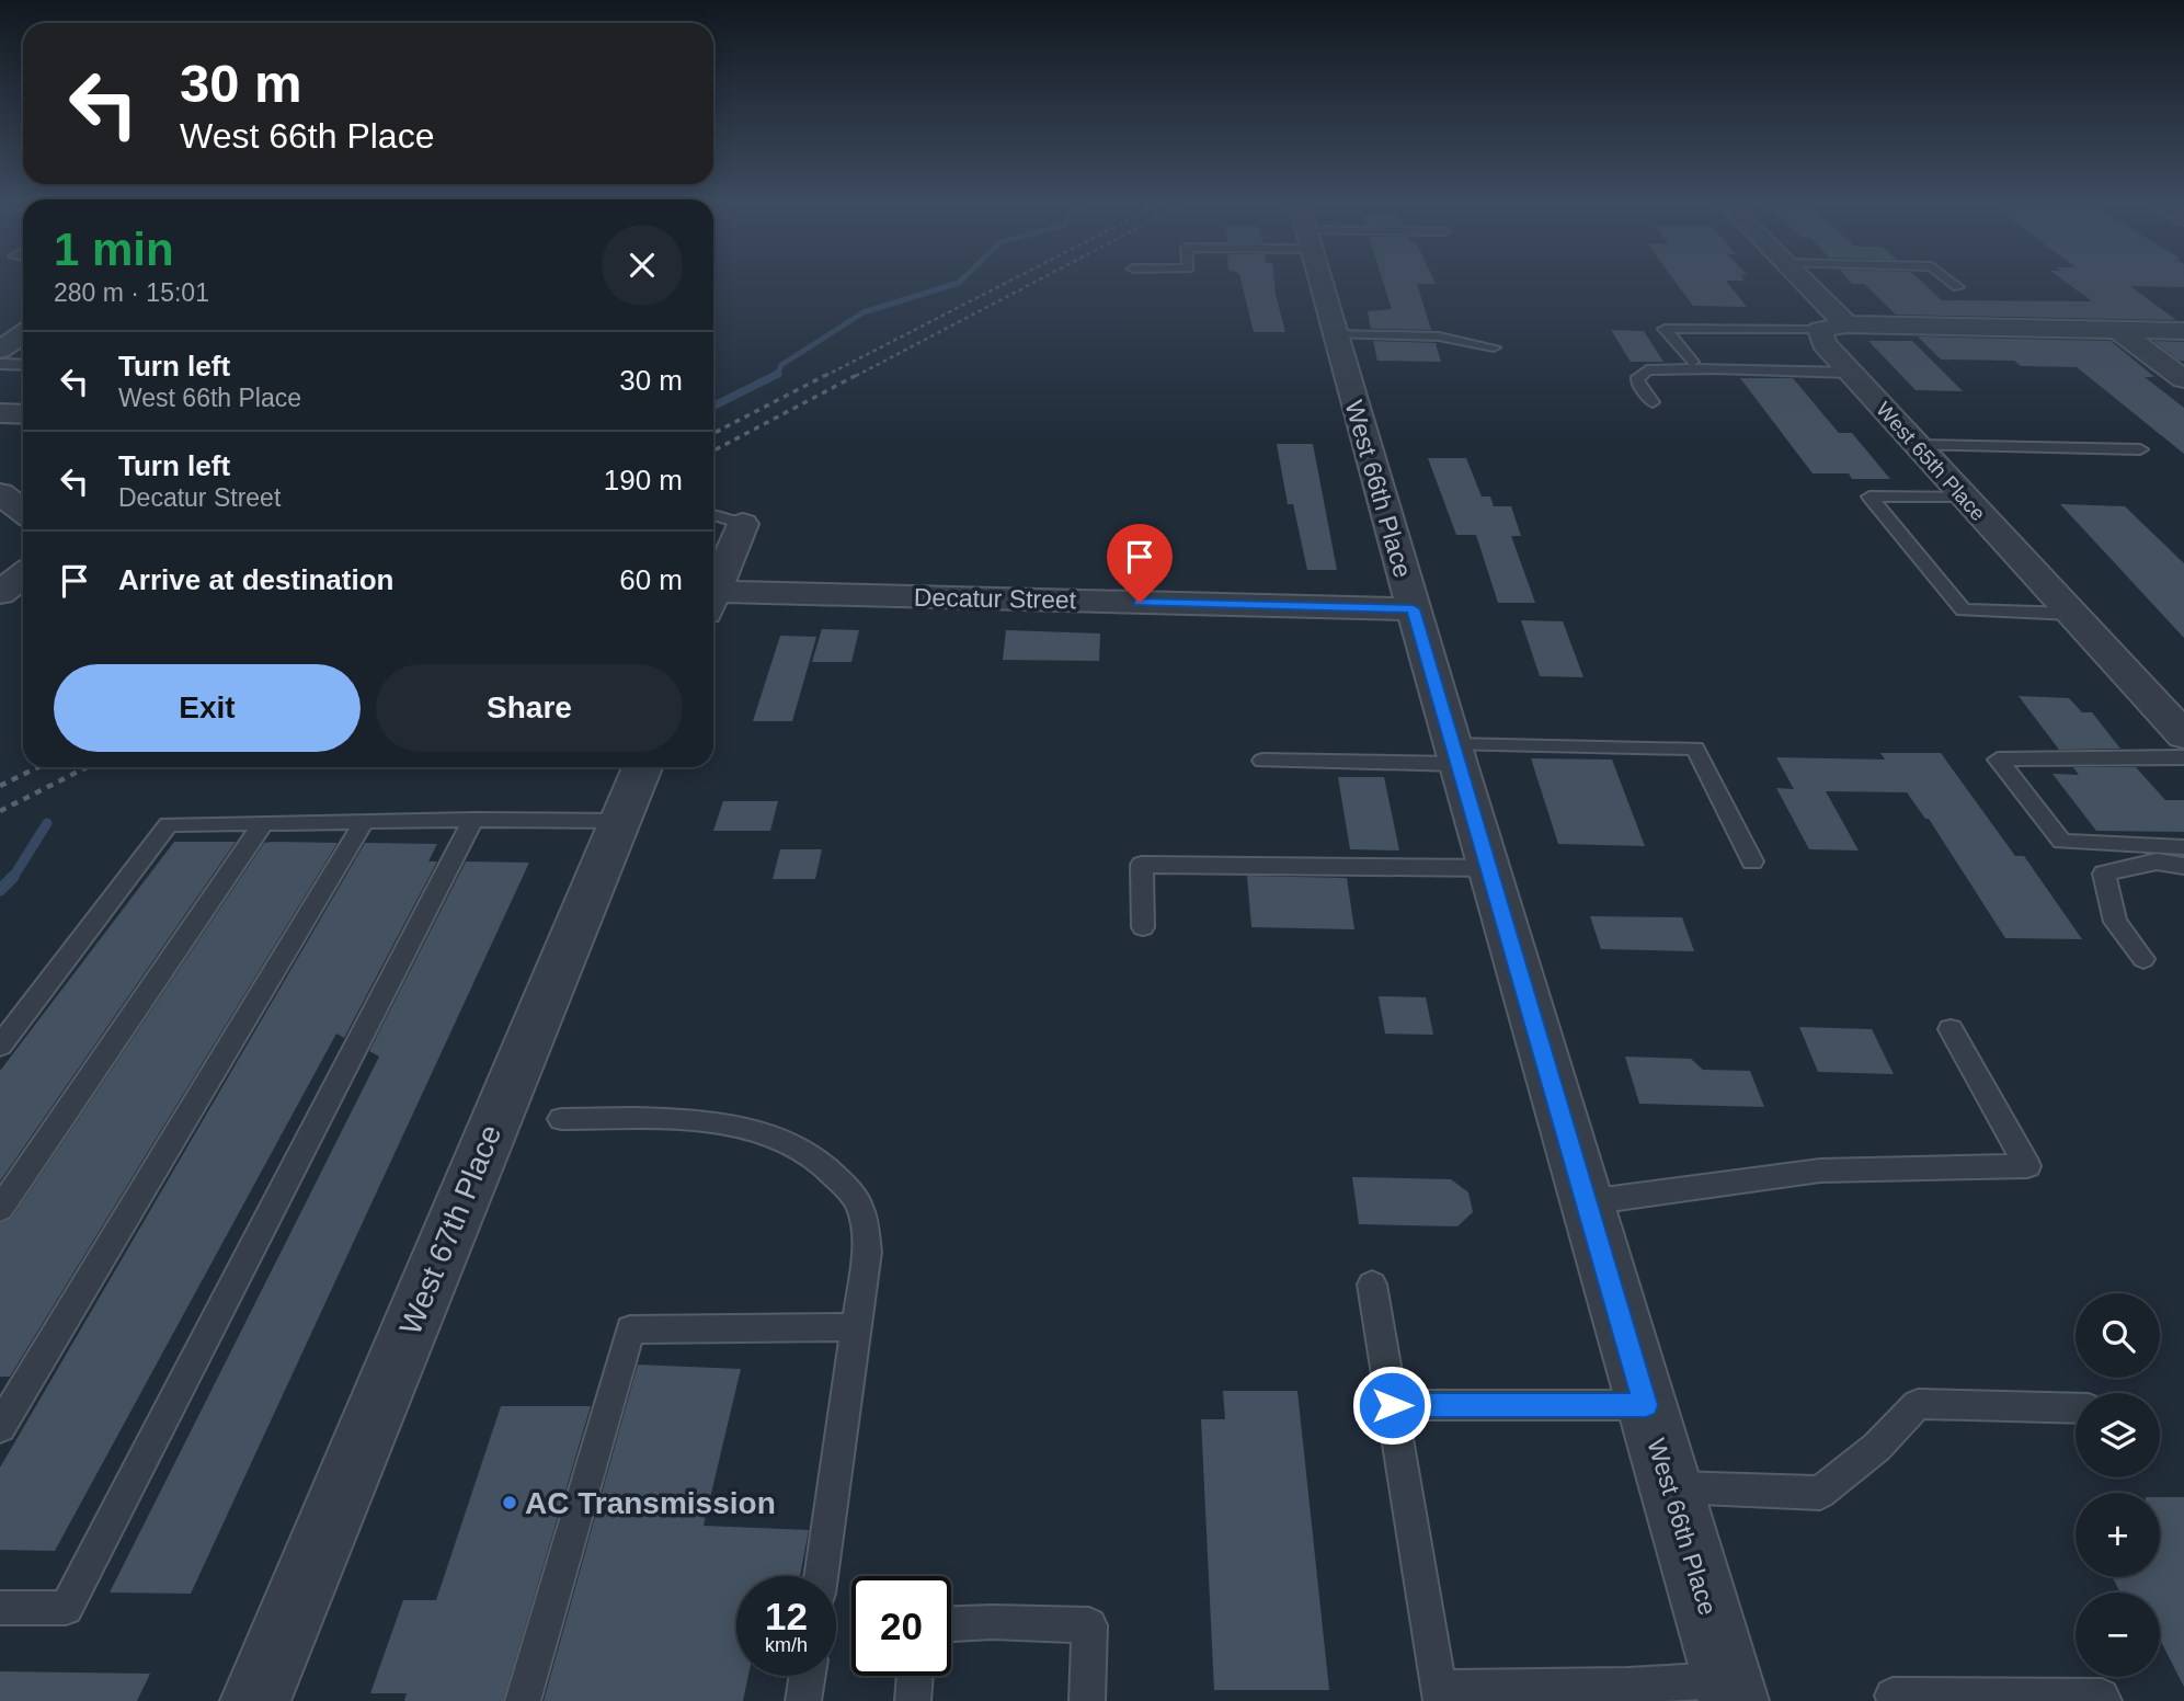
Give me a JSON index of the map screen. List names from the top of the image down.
{
  "streets": {
    "street": [
      "West 65th Place",
      "West 66th Place",
      "Decatur Street",
      "West 67th Place"
    ]
  },
  "crossings": [
    ["West 66th Place", "Decatur Street"]
  ],
  "places": ["AC Transmission"],
  "page": {
    "turn": ["30 m", "West 66th Place"],
    "heading": ["1 min", "280 m · 15:01"],
    "list": [
      {
        "name": "Turn left",
        "note": "West 66th Place",
        "value": "30 m"
      },
      {
        "name": "Turn left",
        "note": "Decatur Street",
        "value": "190 m"
      },
      {
        "name": "Arrive at destination",
        "value": "60 m"
      }
    ],
    "buttons": ["Exit", "Share"],
    "map_buttons": ["+", "−"],
    "speed": "12 km/h",
    "limit": "20"
  }
}
